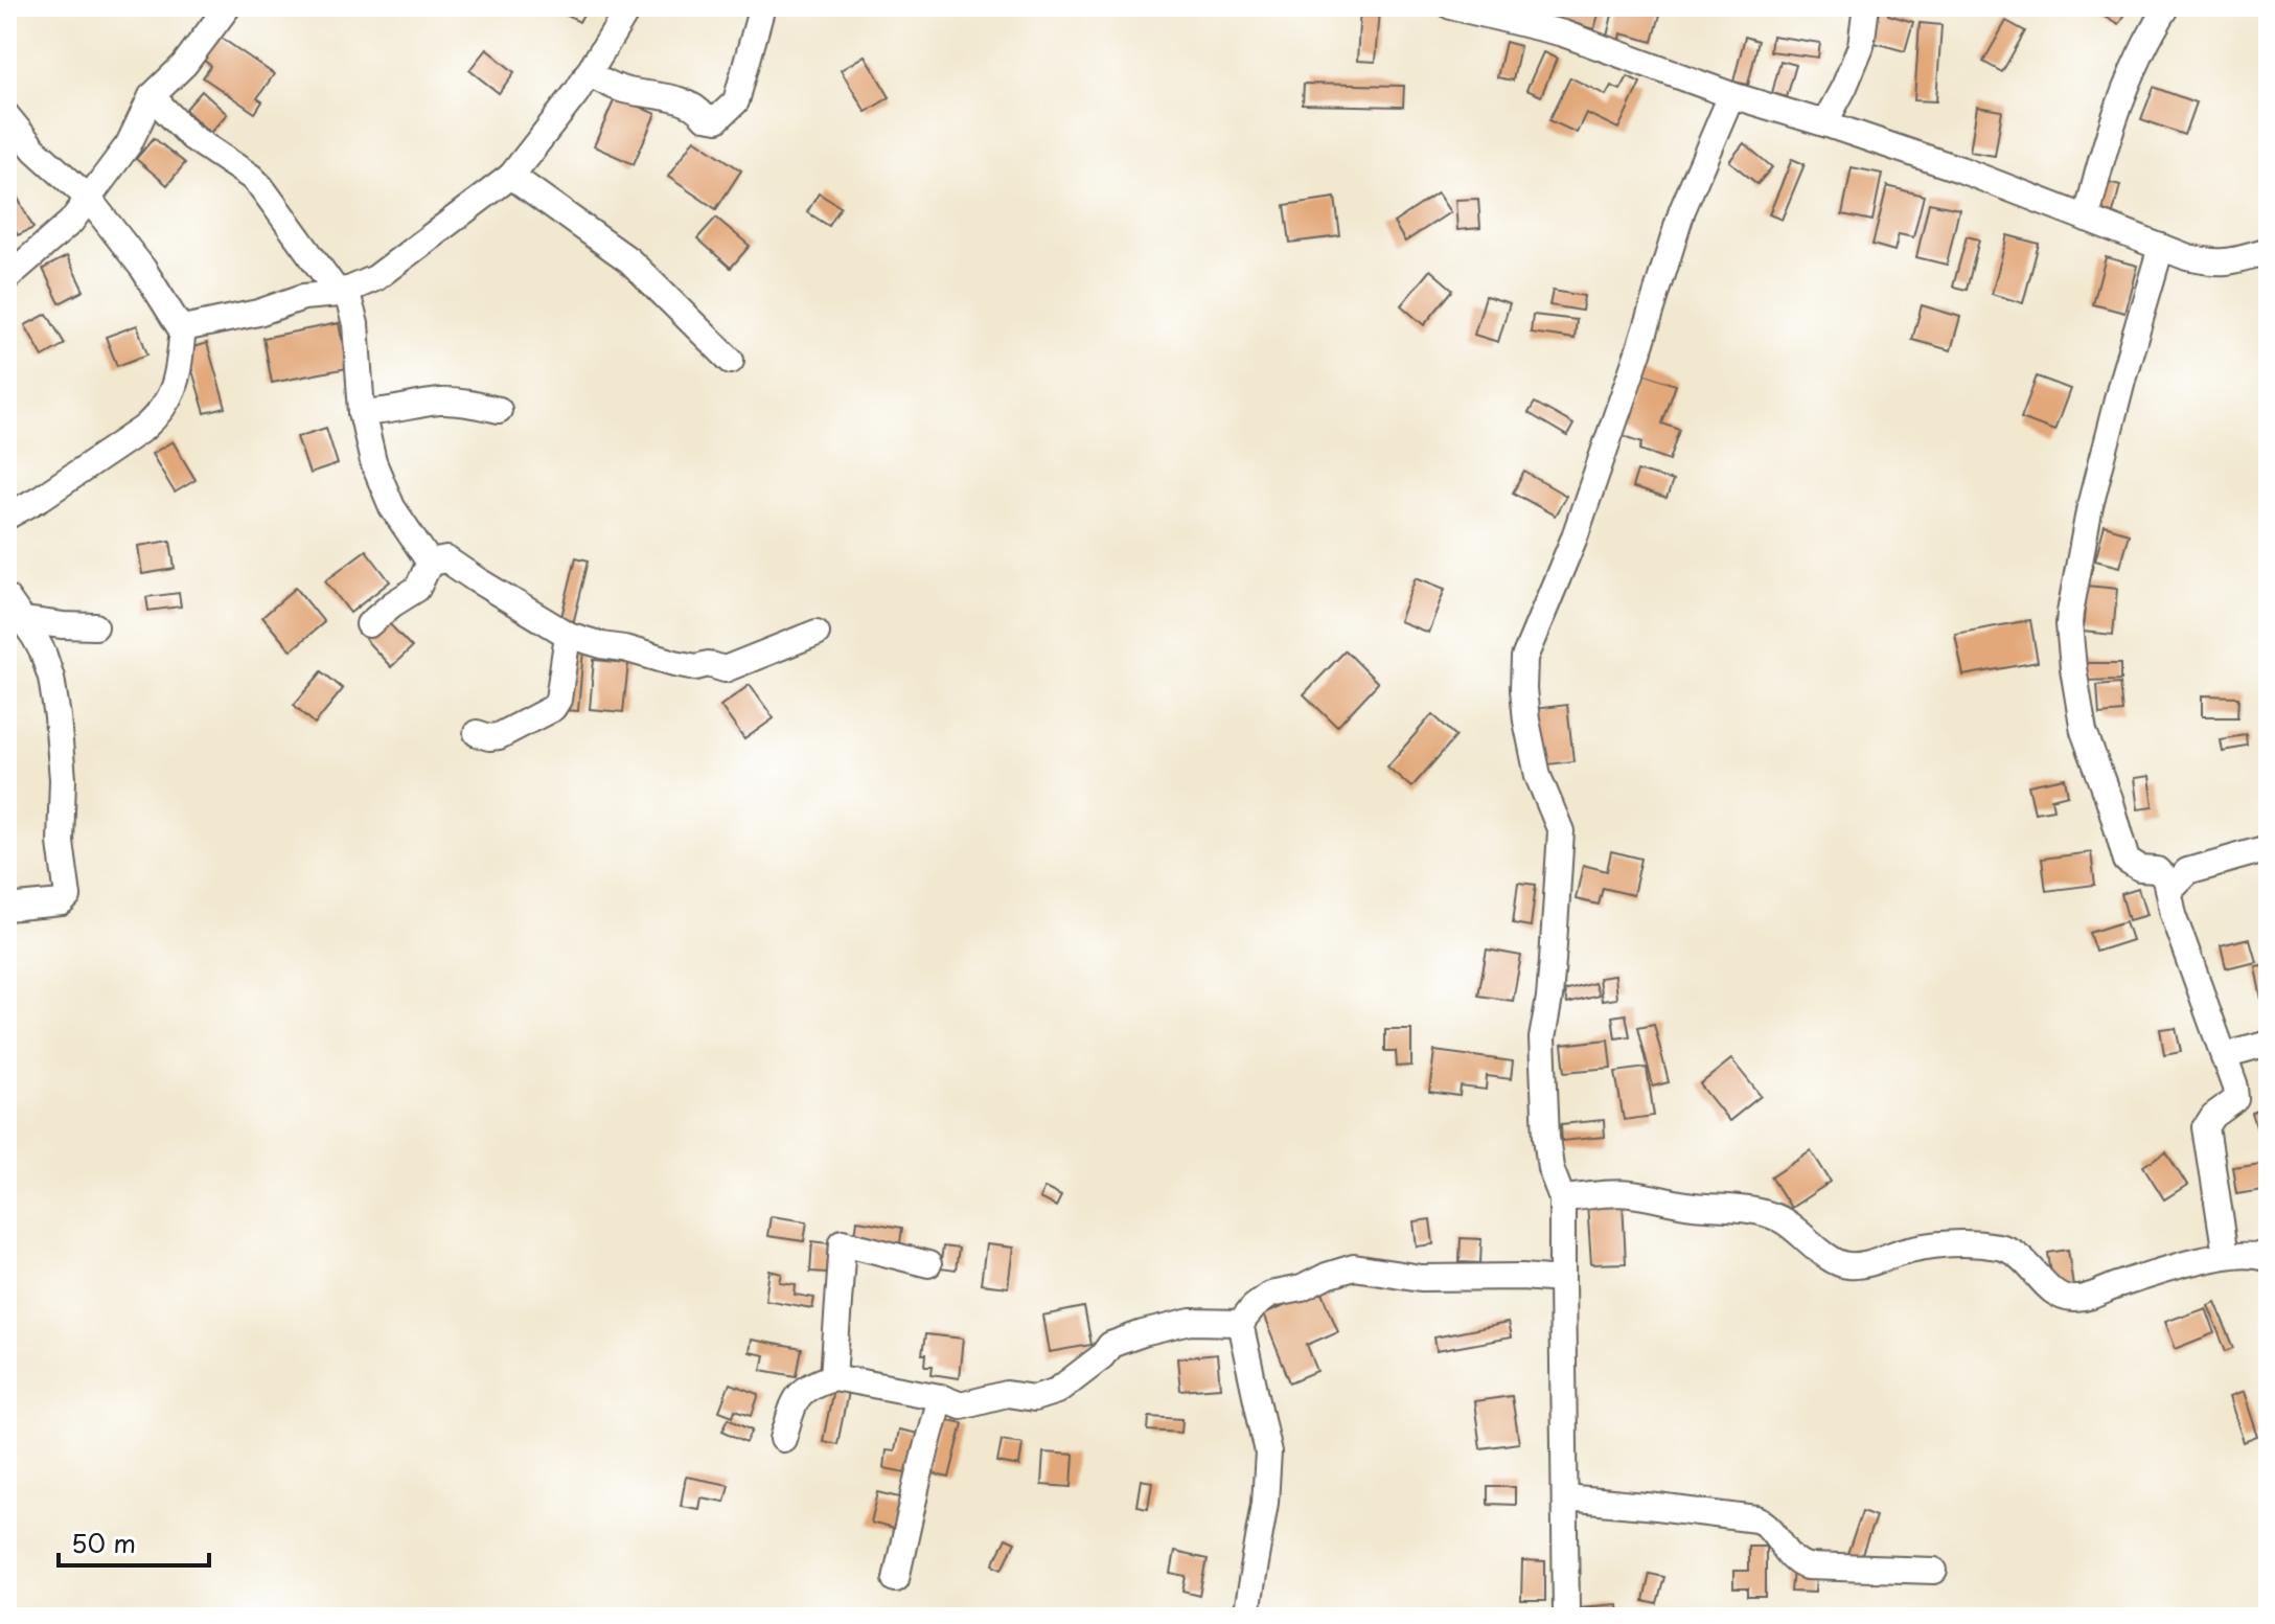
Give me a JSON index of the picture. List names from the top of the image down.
{
  "scale_bar": "50 m"
}
